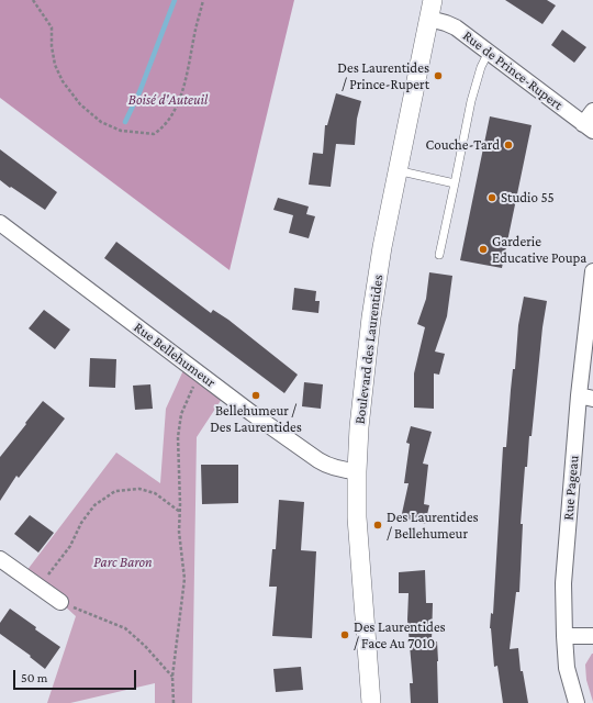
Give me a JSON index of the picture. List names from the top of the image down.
{
  "streets": {
    "street": [
      "Rue de Prince-Rupert",
      "Boulevard des Laurentides",
      "Rue Bellehumeur",
      "Rue Pageau"
    ]
  },
  "crossings": [
    ["Rue de Prince-Rupert", "Boulevard des Laurentides"],
    ["Boulevard des Laurentides", "Rue Bellehumeur"]
  ],
  "parks": ["Boisé d'Auteuil", "Parc Baron"],
  "places": [
    "Des Laurentides / Prince-Rupert",
    "Couche-Tard",
    "Studio 55",
    "Garderie Educative Poupa",
    "Bellehumeur / Des Laurentides",
    "Des Laurentides / Bellehumeur",
    "Des Laurentides / Face Au 7010"
  ],
  "scale_bar": "50 m"
}
